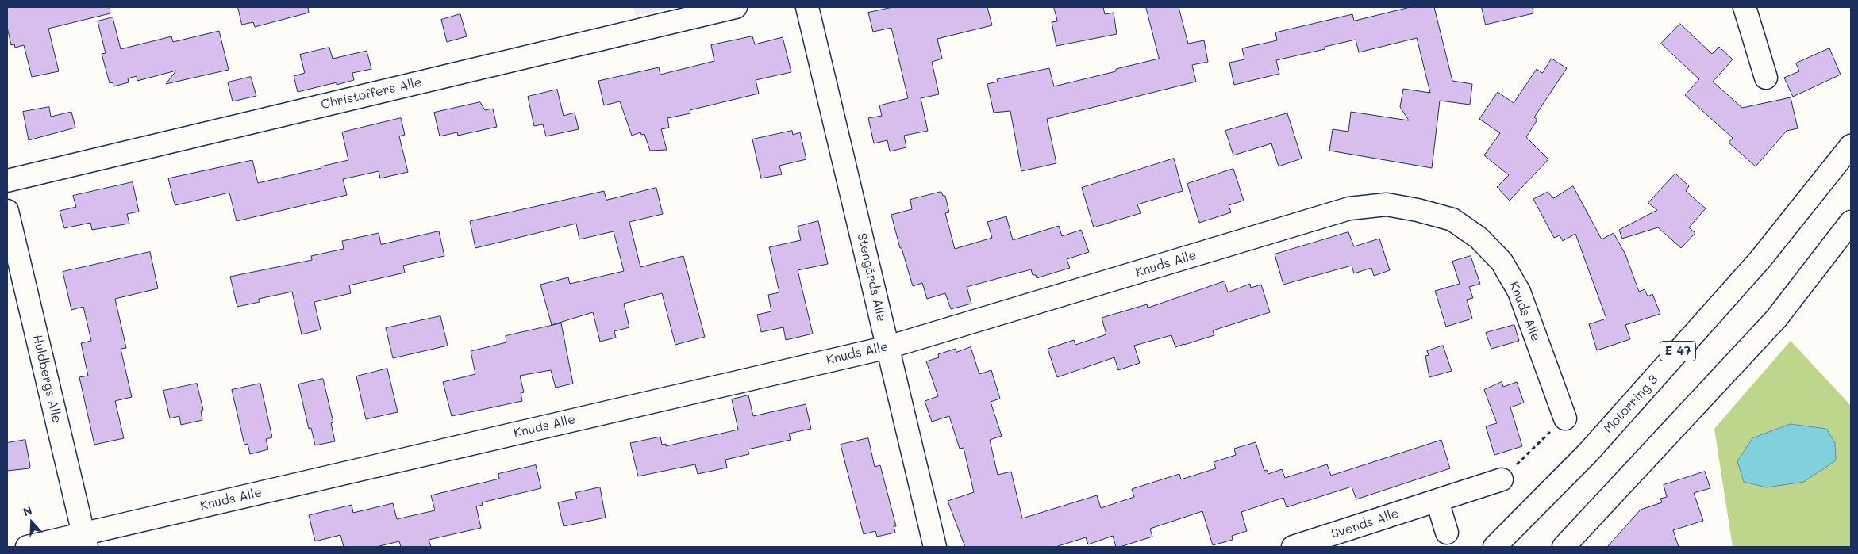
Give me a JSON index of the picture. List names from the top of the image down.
{
  "streets": {
    "main road": [
      "Christoffers Alle",
      "Knuds Alle",
      "Stengårds Alle",
      "E 47",
      "Huldbergs Alle",
      "Motorring 3",
      "Svends Alle"
    ]
  },
  "crossings": [
    ["Knuds Alle", "Stengårds Alle"],
    ["Knuds Alle", "Huldbergs Alle"]
  ],
  "north": "top"
}
